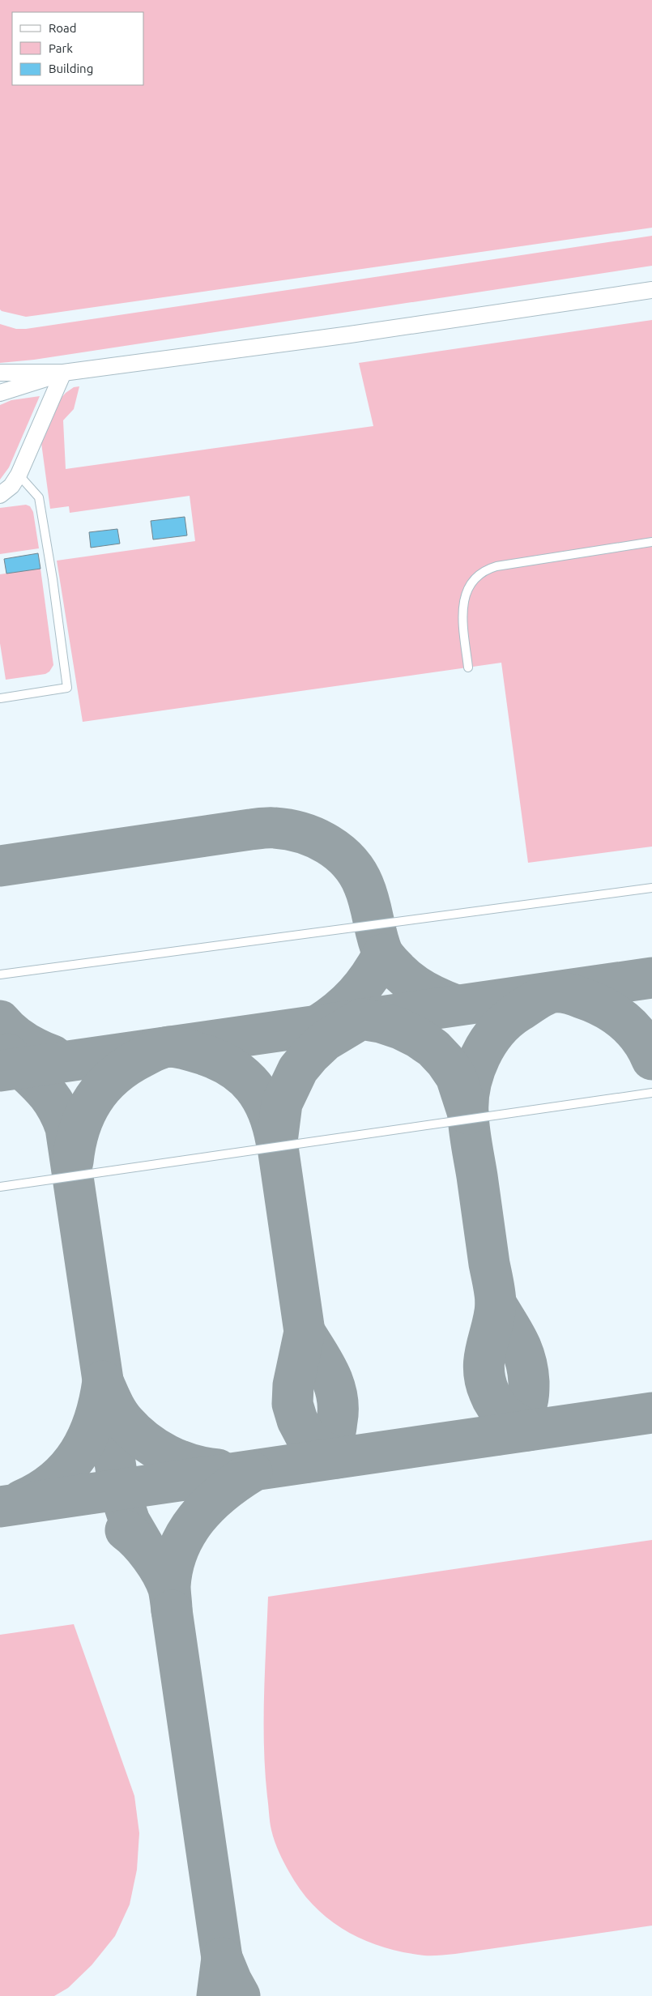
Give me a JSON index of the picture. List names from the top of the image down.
{
  "legend": ["Road", "Park", "Building"]
}
